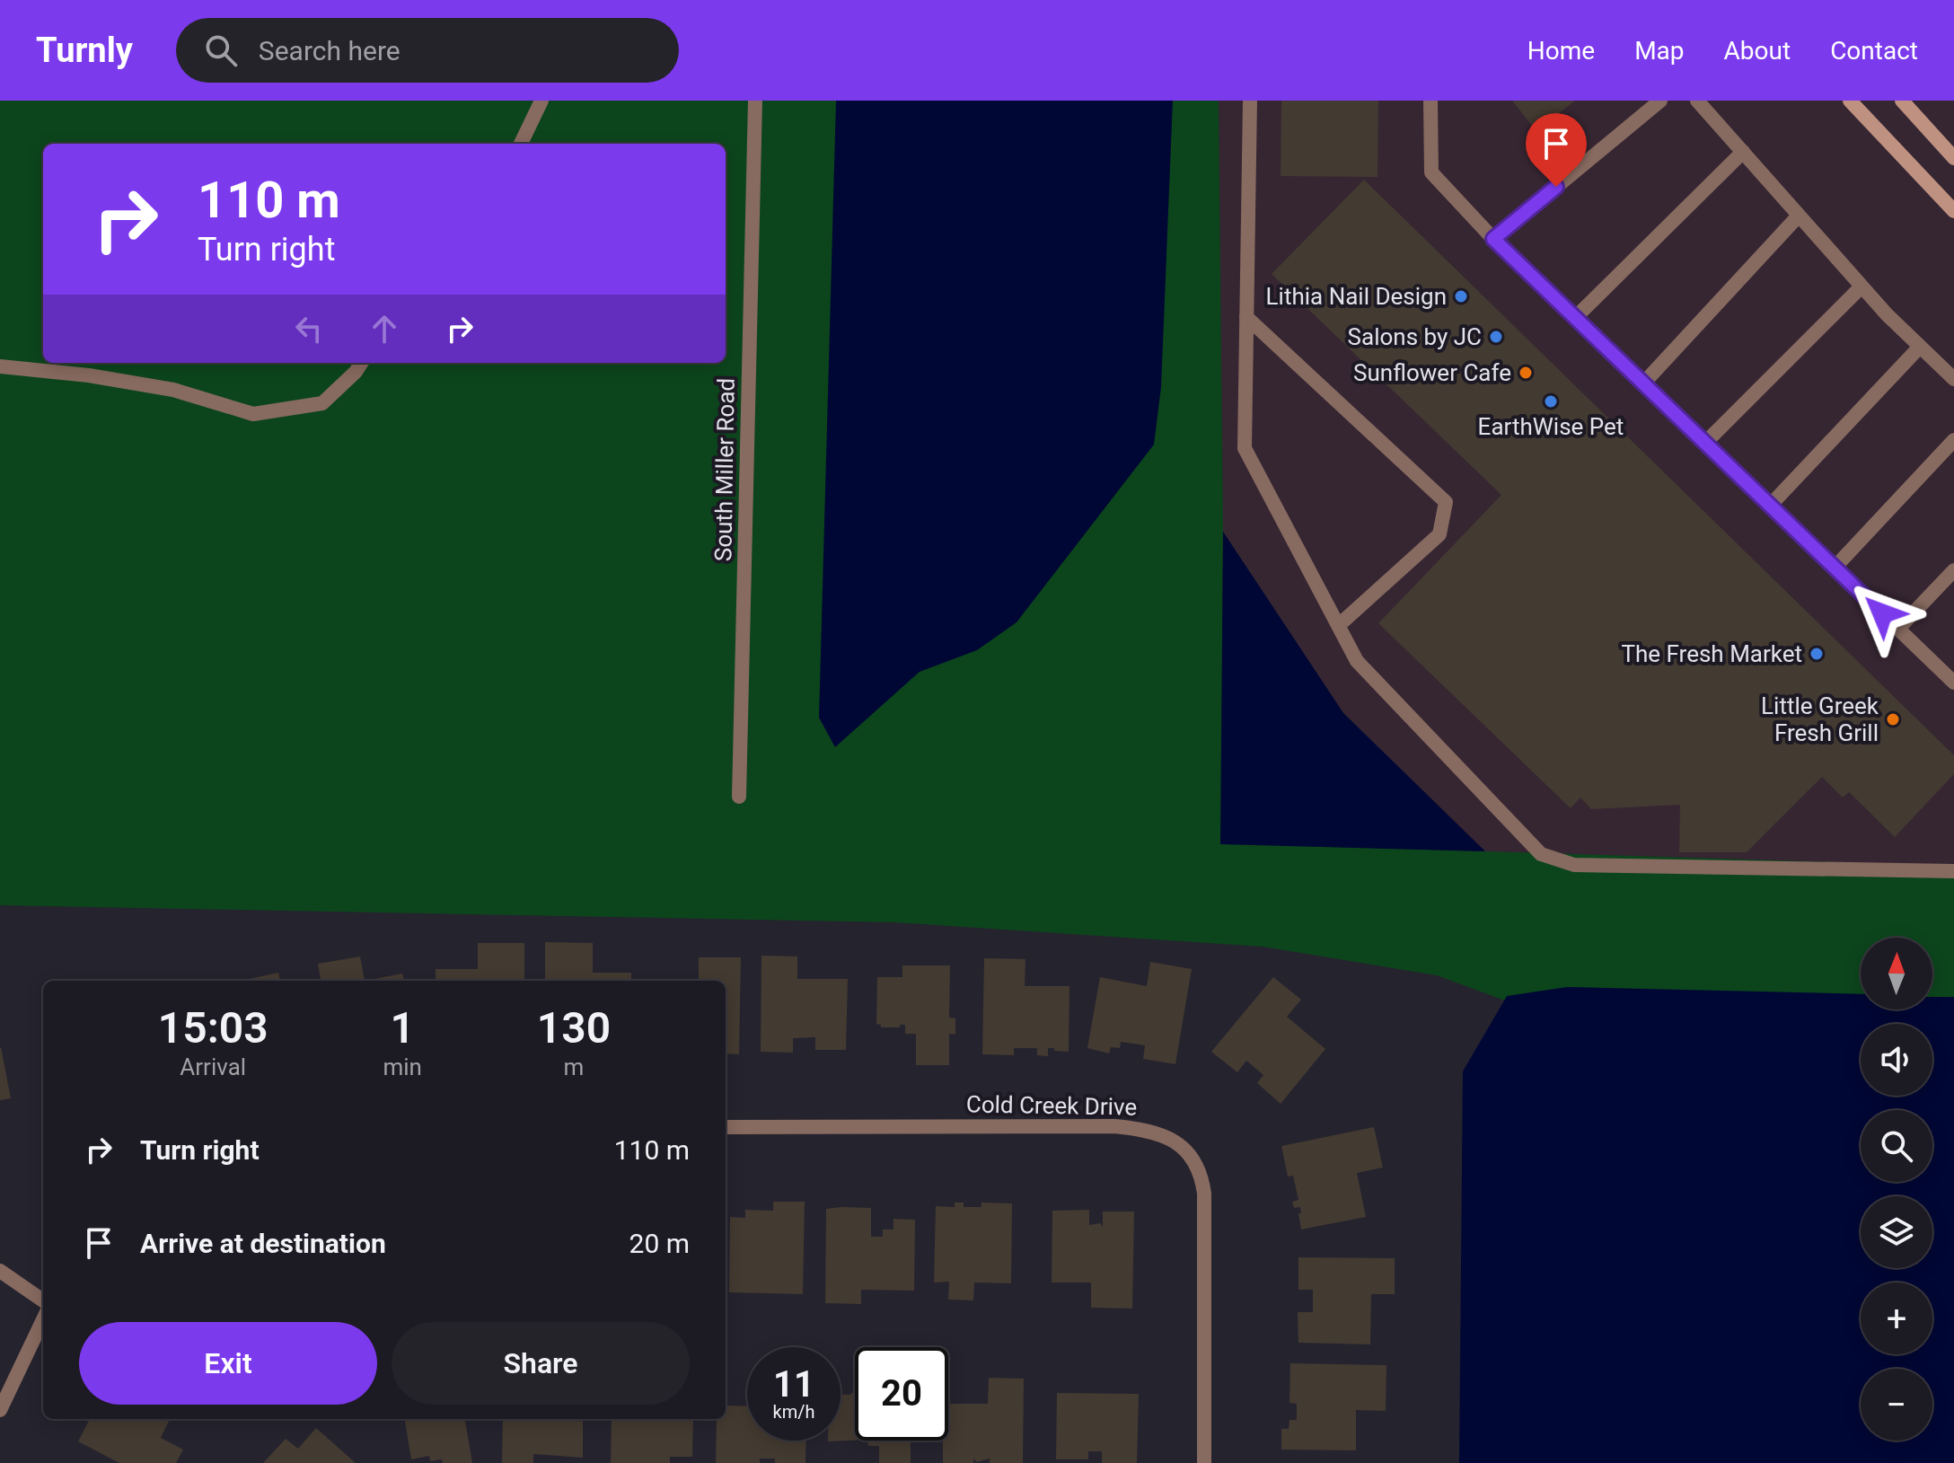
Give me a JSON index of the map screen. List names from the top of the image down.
{
  "streets": {
    "street": ["South Miller Road", "Cold Creek Drive"]
  },
  "places": [
    "Lithia Nail Design",
    "Salons by JC",
    "Sunflower Cafe",
    "EarthWise Pet",
    "The Fresh Market",
    "Little Greek Fresh Grill"
  ],
  "north": "top",
  "page": {
    "header": "Turnly",
    "search": "Search here",
    "nav": [
      "Home",
      "Map",
      "About",
      "Contact"
    ],
    "turn": ["110 m", "Turn right"],
    "map_buttons": ["+", "−"],
    "eta": [
      "15:03",
      "Arrival",
      "1",
      "min",
      "130",
      "m"
    ],
    "list": [
      {
        "name": "Turn right",
        "value": "110 m"
      },
      {
        "name": "Arrive at destination",
        "value": "20 m"
      }
    ],
    "buttons": ["Exit", "Share"],
    "speed": "11 km/h",
    "limit": "20"
  }
}
